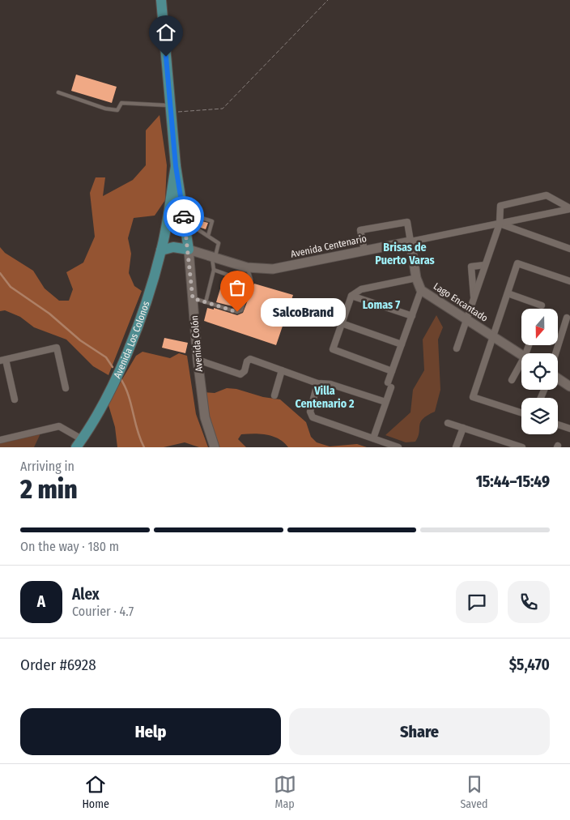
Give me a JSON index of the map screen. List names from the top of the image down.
{
  "streets": {
    "main road": ["Avenida Los Colonos", "Avenida Colón"],
    "street": ["Avenida Centenario", "Lago Encantado"]
  },
  "crossings": [
    ["Avenida Centenario", "Lago Encantado"],
    ["Avenida Centenario", "Avenida Colón"],
    ["Avenida Los Colonos", "Avenida Colón"]
  ],
  "districts": ["Brisas de Puerto Varas", "Lomas 7", "Villa Centenario 2"],
  "places": ["SalcoBrand"],
  "north": "bottom",
  "page": {
    "bubble": "SalcoBrand",
    "heading": ["2 min", "Arriving in", "15:44–15:49"],
    "panel": [
      "Alex",
      "Courier · 4.7",
      "Order #6928",
      "$5,470"
    ],
    "bar": "On the way · 180 m",
    "round": "A",
    "buttons": ["Help", "Share"],
    "tabs": ["Home", "Map", "Saved"]
  }
}
